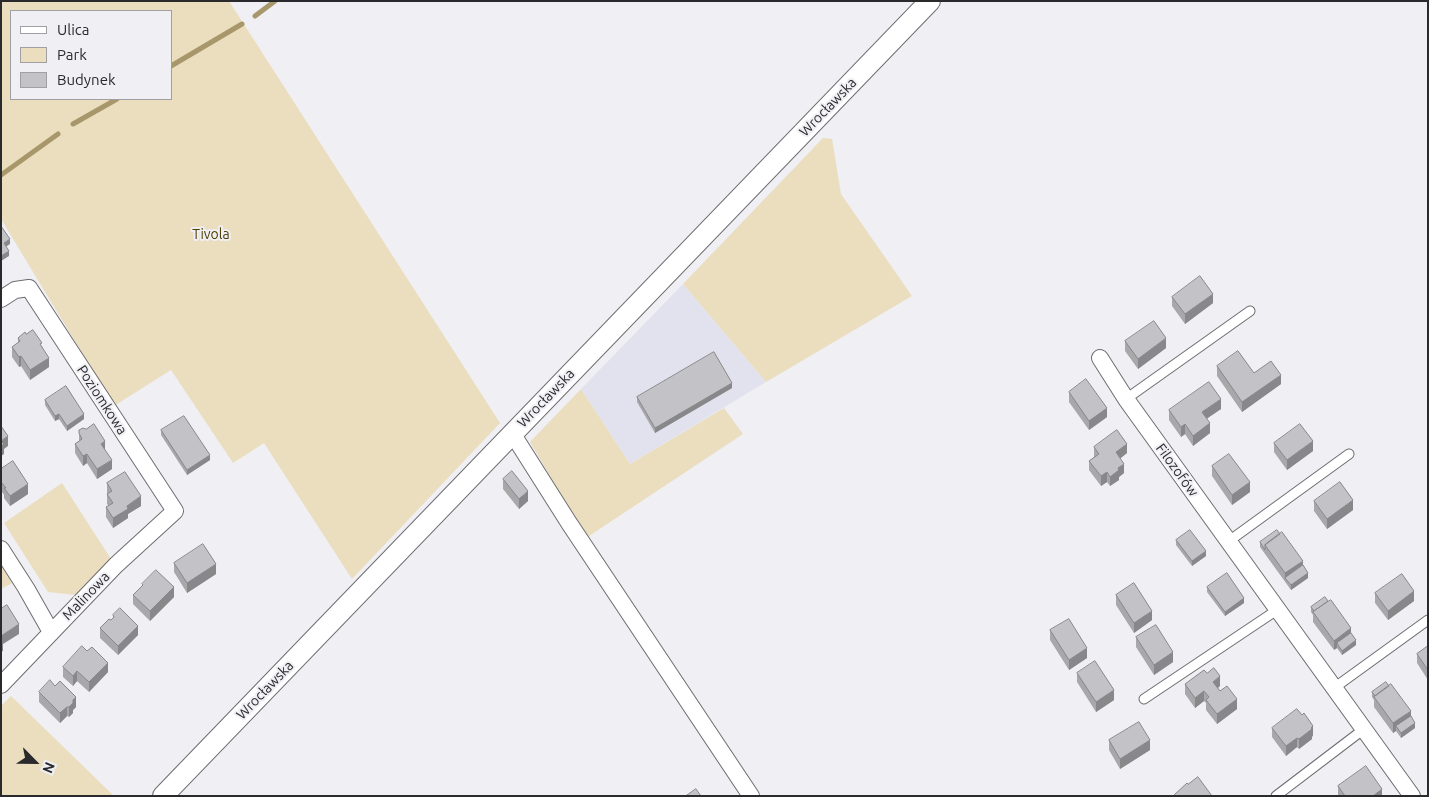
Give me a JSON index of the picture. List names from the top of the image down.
{
  "streets": {
    "street": [
      "Wrocławska",
      "Poziomkowa",
      "Filozofów",
      "Malinowa"
    ]
  },
  "crossings": [
    ["Poziomkowa", "Malinowa"]
  ],
  "parks": ["Tivola"],
  "legend": ["Ulica", "Park", "Budynek"],
  "north": "bottom right"
}
